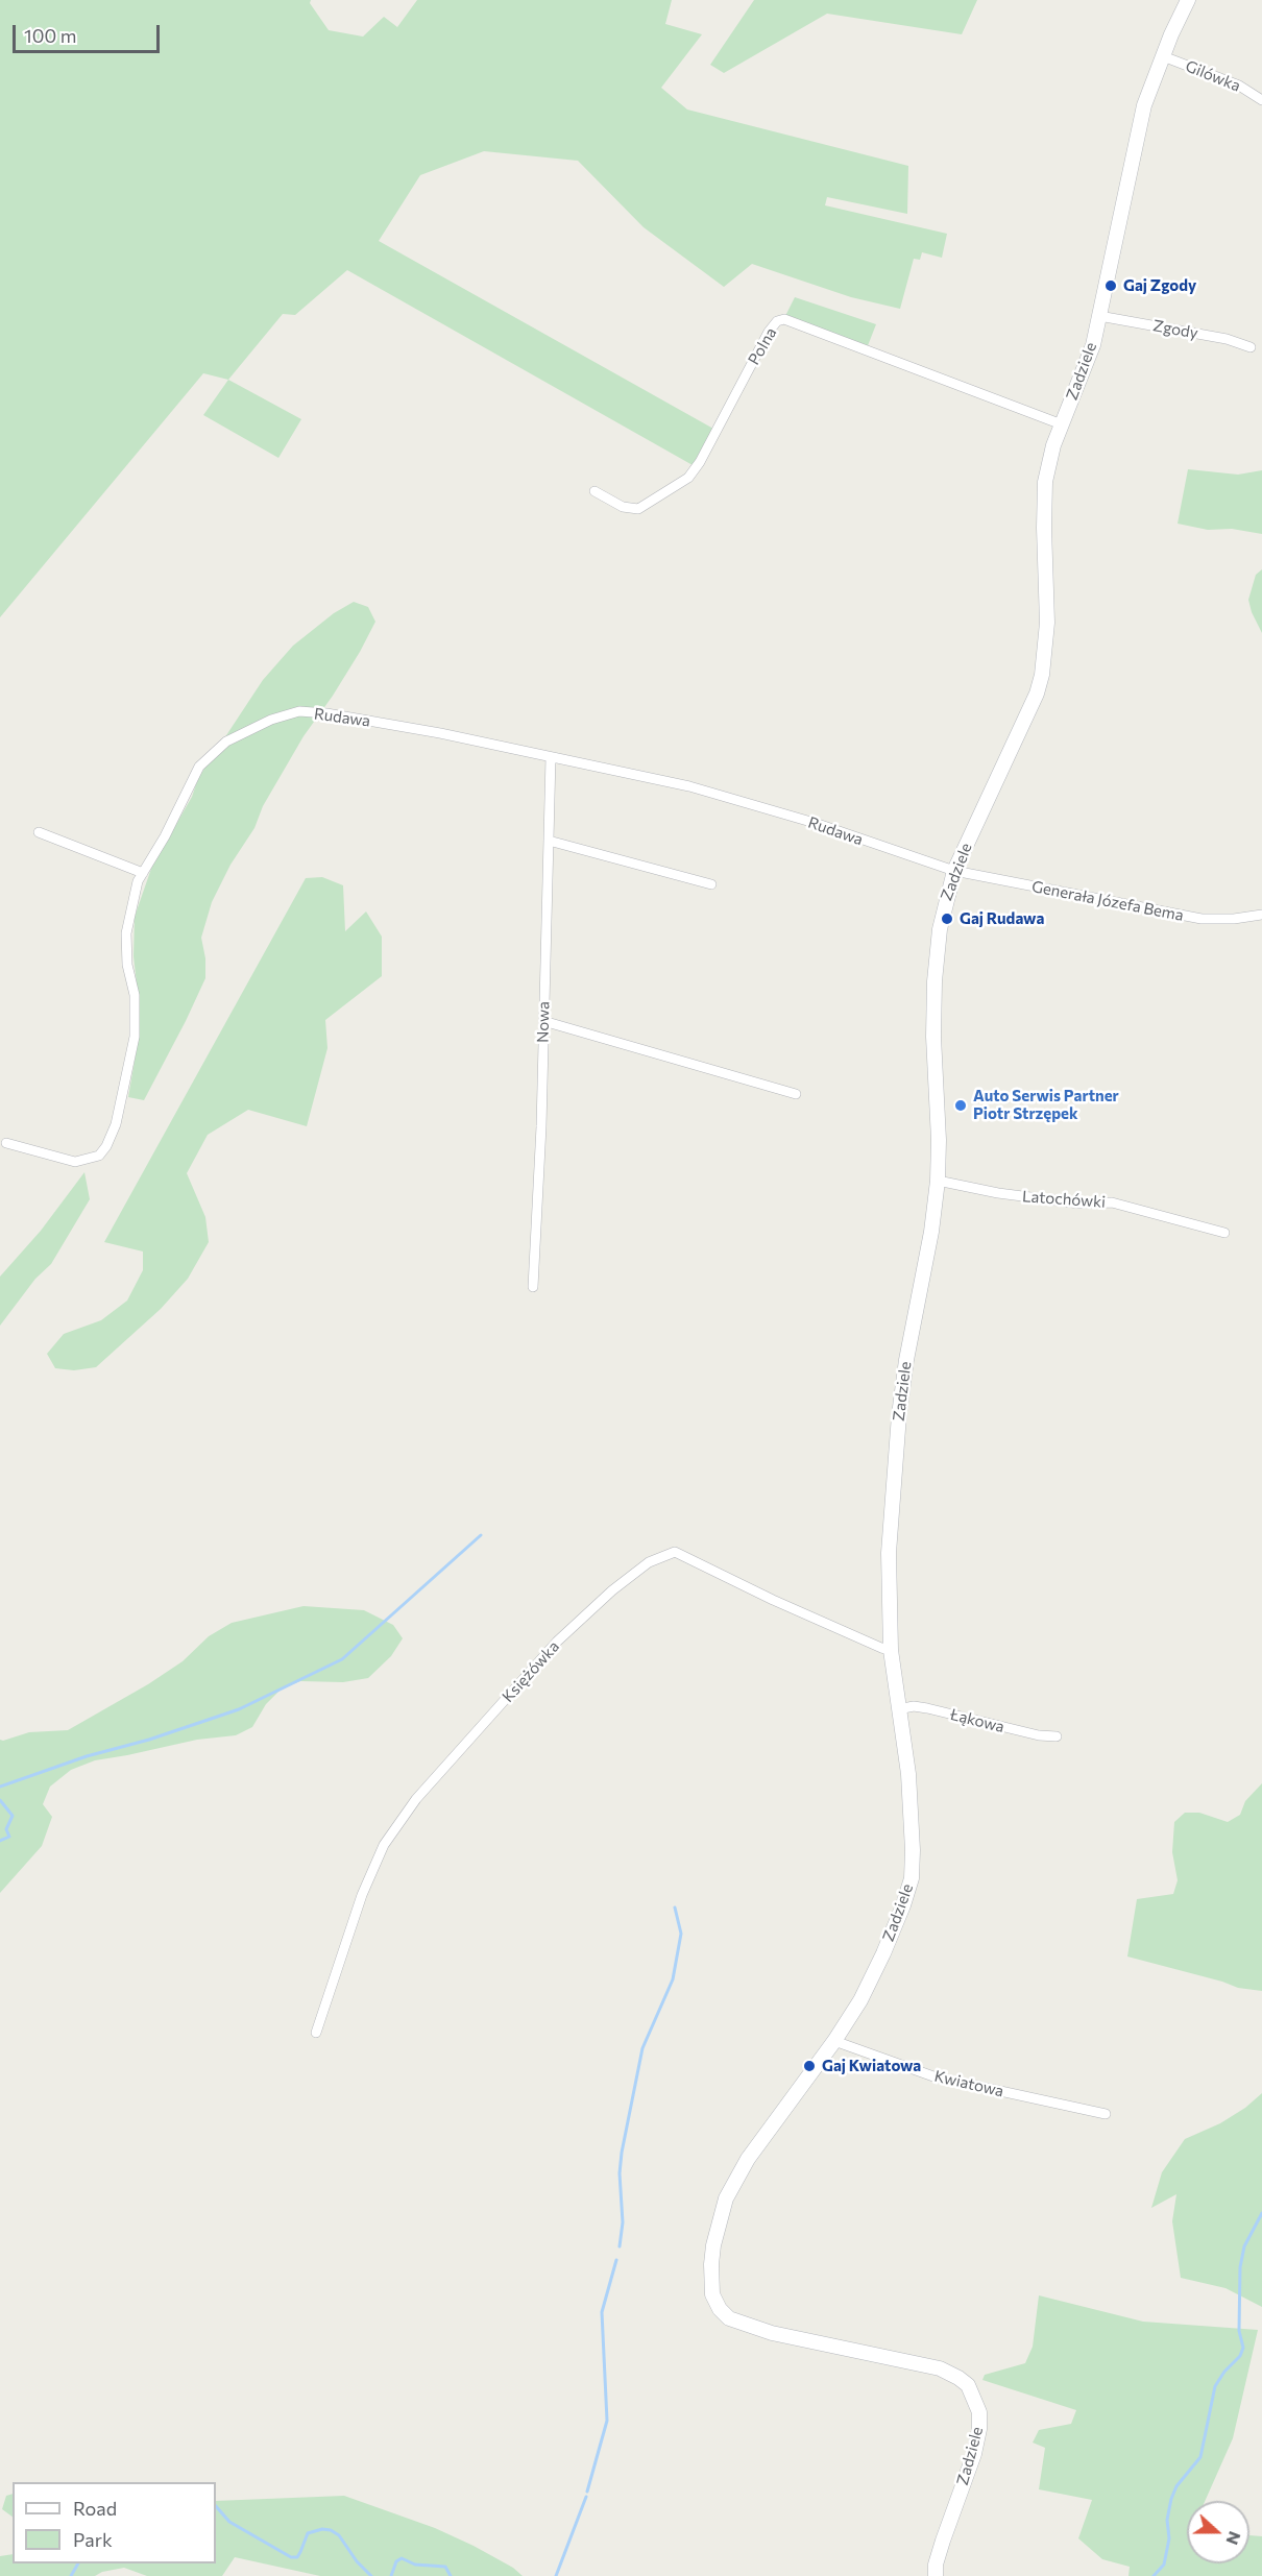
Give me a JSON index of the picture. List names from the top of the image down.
{
  "streets": {
    "street": [
      "Gilówka",
      "Zgody",
      "Polna",
      "Zadziele",
      "Rudawa",
      "Generała Józefa Bema",
      "Nowa",
      "Latochówki",
      "Księżówka",
      "Łąkowa",
      "Kwiatowa"
    ]
  },
  "crossings": [
    ["Gilówka", "Zadziele"],
    ["Zgody", "Zadziele"],
    ["Polna", "Zadziele"],
    ["Zadziele", "Rudawa"],
    ["Zadziele", "Generała Józefa Bema"],
    ["Zadziele", "Latochówki"],
    ["Zadziele", "Księżówka"],
    ["Zadziele", "Łąkowa"],
    ["Zadziele", "Kwiatowa"],
    ["Rudawa", "Generała Józefa Bema"],
    ["Rudawa", "Nowa"]
  ],
  "places": [
    "Gaj Zgody",
    "Gaj Rudawa",
    "Auto Serwis Partner Piotr Strzępek",
    "Gaj Kwiatowa"
  ],
  "legend": ["Road", "Park"],
  "scale_bar": "100 m",
  "north": "right"
}
